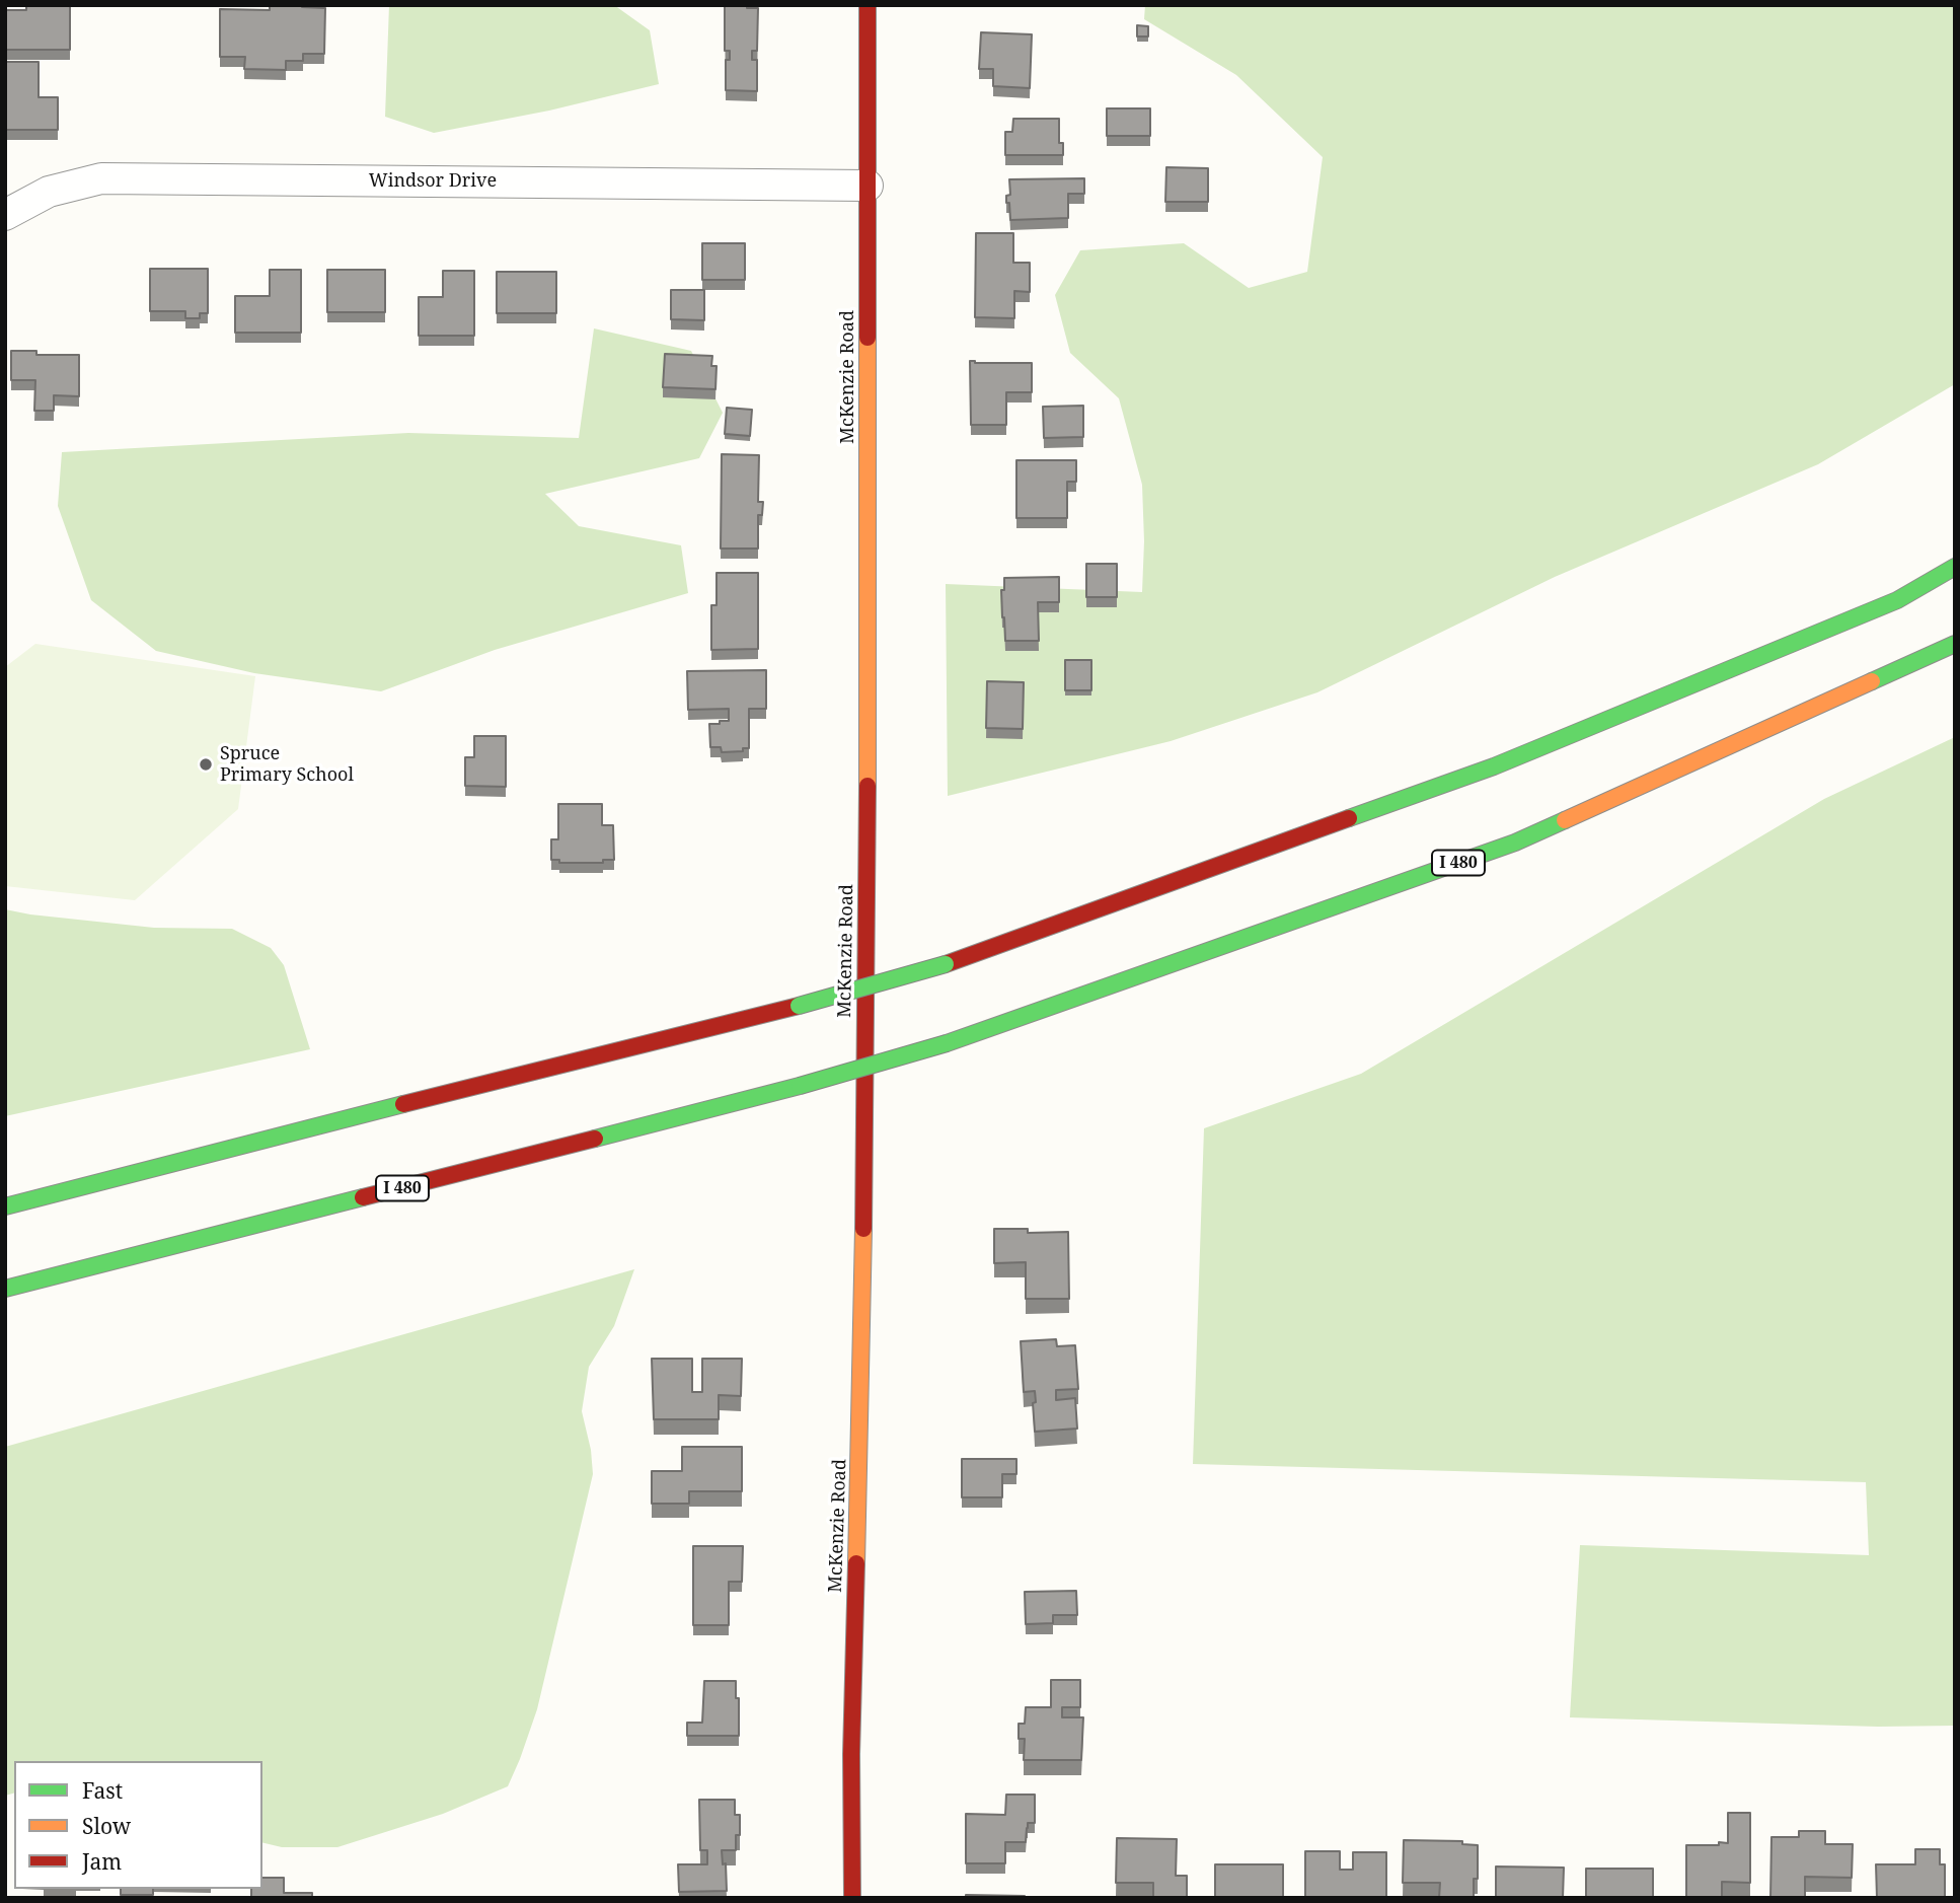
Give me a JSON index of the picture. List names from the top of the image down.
{
  "streets": {
    "main road": ["McKenzie Road", "I 480"],
    "street": ["Windsor Drive"]
  },
  "crossings": [
    ["Windsor Drive", "McKenzie Road"]
  ],
  "places": ["Spruce Primary School"],
  "legend": ["Fast", "Slow", "Jam"]
}
